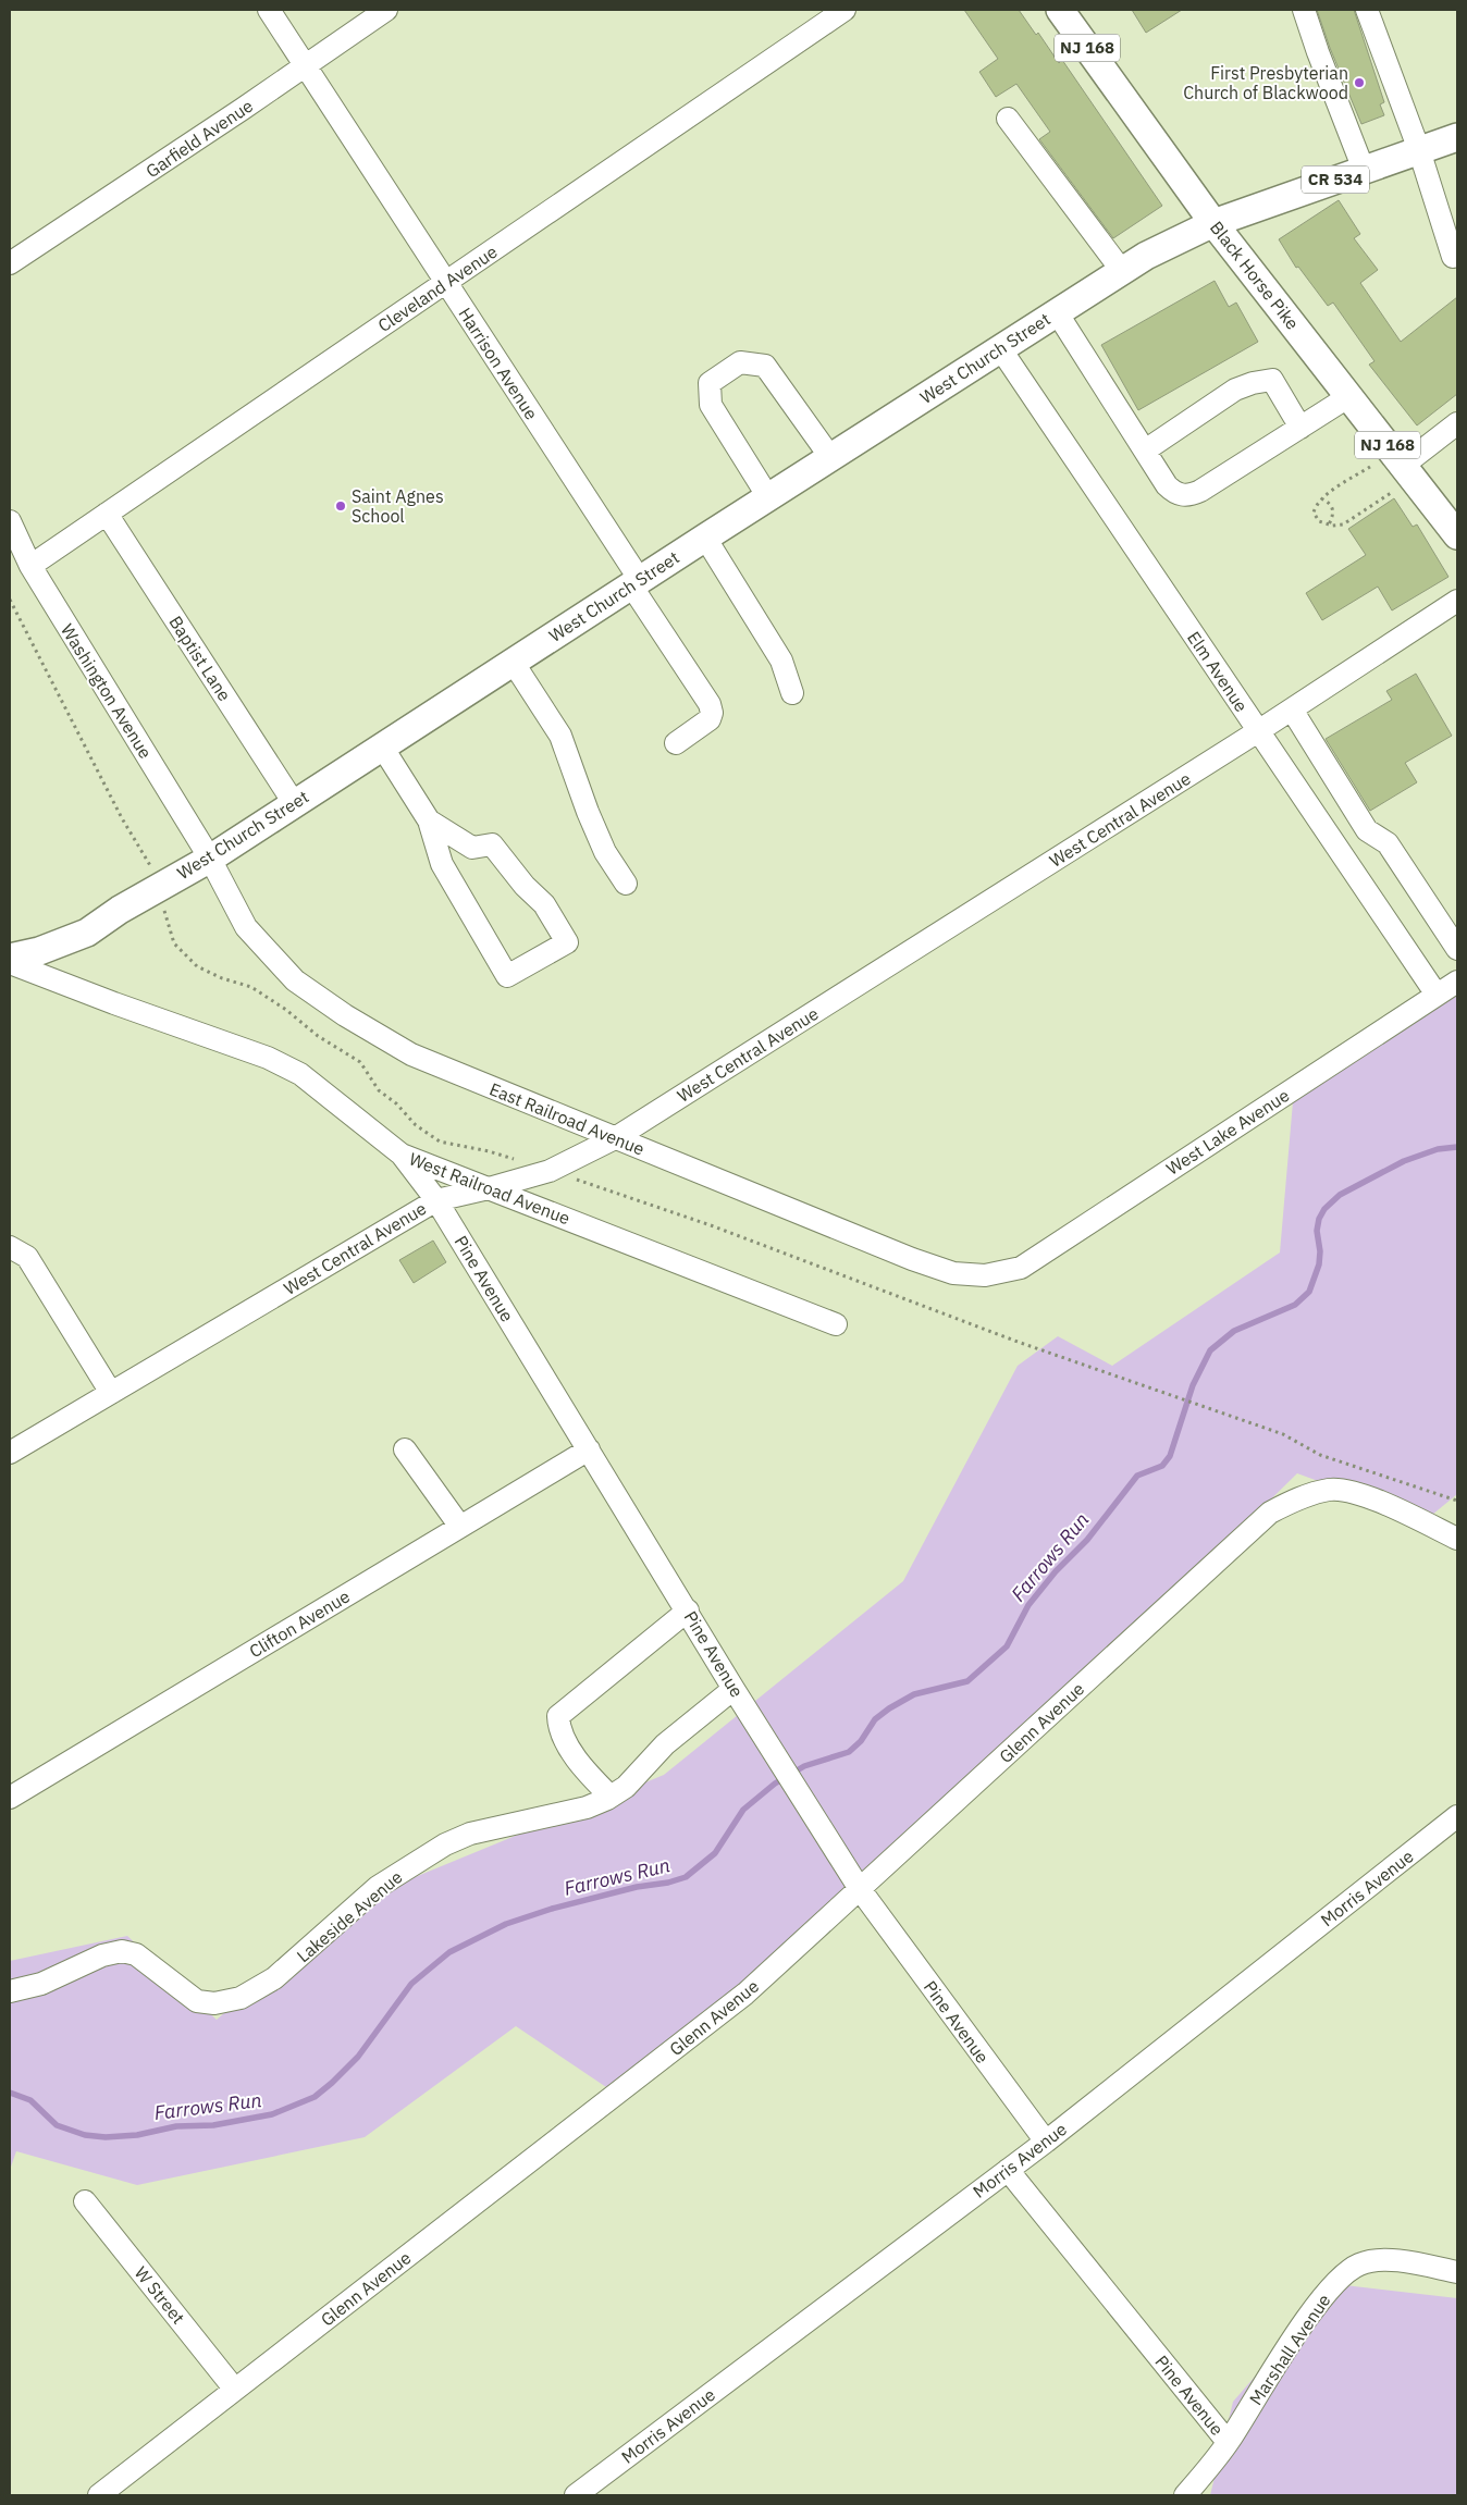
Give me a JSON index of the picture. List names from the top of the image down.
{
  "streets": {
    "main road": [
      "NJ 168",
      "CR 534",
      "Black Horse Pike",
      "West Church Street"
    ],
    "street": [
      "Garfield Avenue",
      "Cleveland Avenue",
      "Harrison Avenue",
      "Baptist Lane",
      "Elm Avenue",
      "Washington Avenue",
      "West Central Avenue",
      "East Railroad Avenue",
      "West Lake Avenue",
      "West Railroad Avenue",
      "Pine Avenue",
      "Clifton Avenue",
      "Glenn Avenue",
      "Morris Avenue",
      "Lakeside Avenue",
      "W Street",
      "Marshall Avenue"
    ]
  },
  "crossings": [
    ["Garfield Avenue", "Harrison Avenue"],
    ["CR 534", "Black Horse Pike"],
    ["CR 534", "West Church Street"],
    ["Black Horse Pike", "West Church Street"],
    ["Cleveland Avenue", "Harrison Avenue"],
    ["Cleveland Avenue", "Baptist Lane"],
    ["Cleveland Avenue", "Washington Avenue"],
    ["West Church Street", "Harrison Avenue"],
    ["West Church Street", "Baptist Lane"],
    ["West Church Street", "Elm Avenue"],
    ["West Church Street", "Washington Avenue"],
    ["West Church Street", "East Railroad Avenue"],
    ["Elm Avenue", "West Central Avenue"],
    ["Elm Avenue", "West Lake Avenue"],
    ["Washington Avenue", "East Railroad Avenue"],
    ["West Central Avenue", "East Railroad Avenue"],
    ["West Central Avenue", "West Railroad Avenue"],
    ["West Central Avenue", "Pine Avenue"],
    ["East Railroad Avenue", "West Lake Avenue"],
    ["West Railroad Avenue", "Pine Avenue"],
    ["Pine Avenue", "Clifton Avenue"],
    ["Pine Avenue", "Glenn Avenue"],
    ["Pine Avenue", "Morris Avenue"],
    ["Pine Avenue", "Lakeside Avenue"],
    ["Pine Avenue", "Marshall Avenue"],
    ["Glenn Avenue", "W Street"]
  ],
  "water": ["Farrows Run"],
  "places": ["First Presbyterian Church of Blackwood", "Saint Agnes School"]
}
